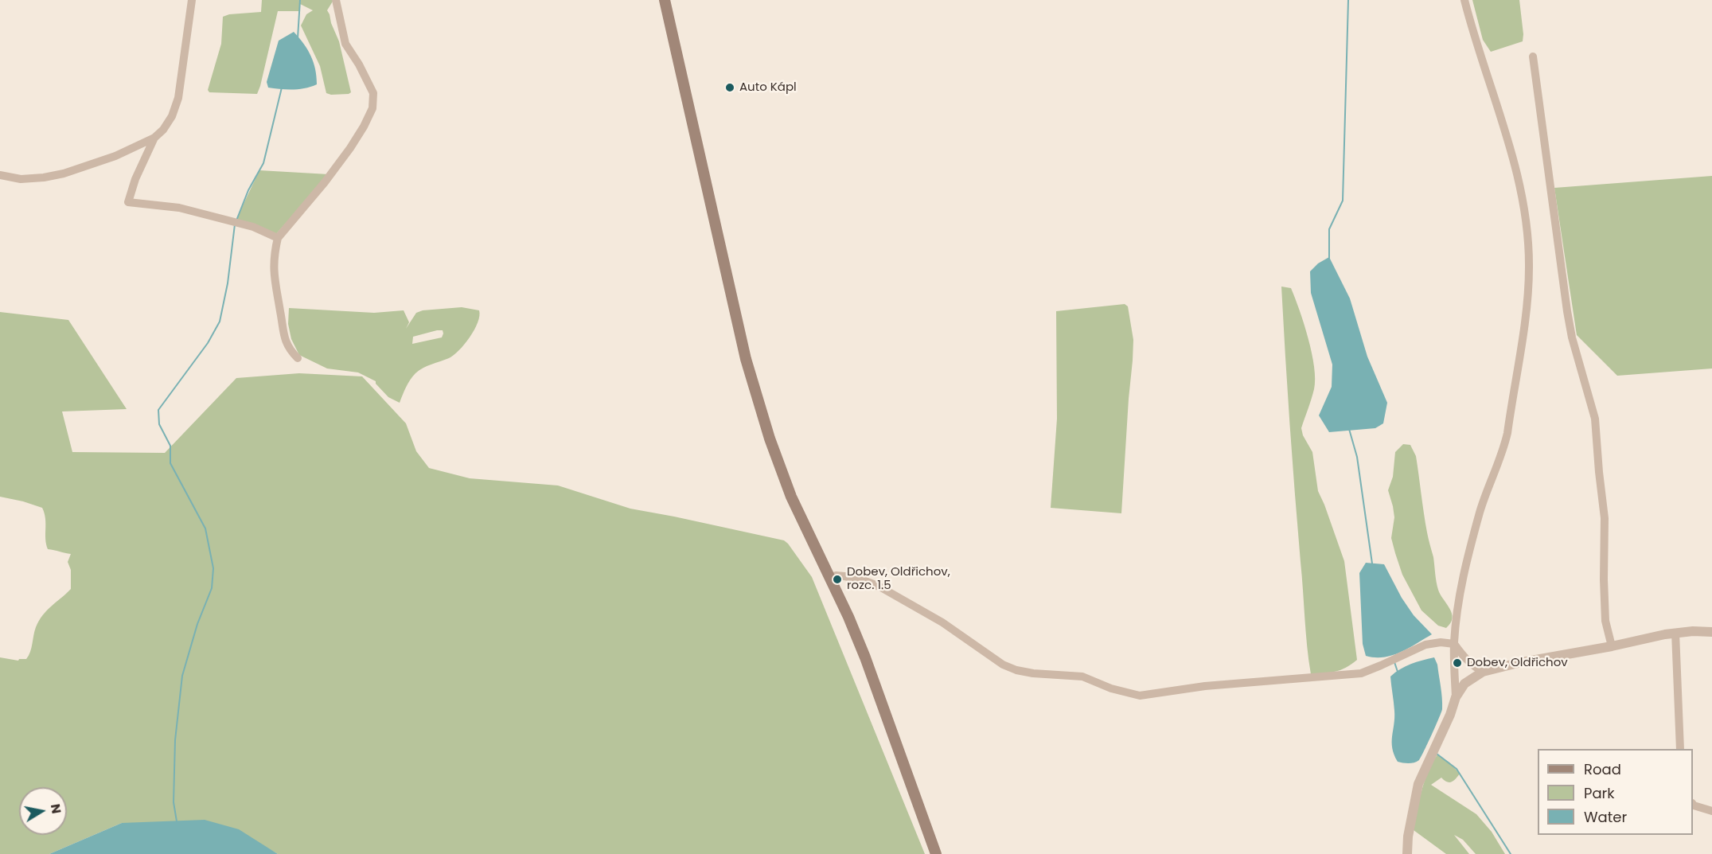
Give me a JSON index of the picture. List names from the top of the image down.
{
  "places": ["Auto Kápl", "Dobev, Oldřichov, rozc. 1.5", "Dobev, Oldřichov"],
  "legend": ["Road", "Park", "Water"],
  "north": "right"
}
